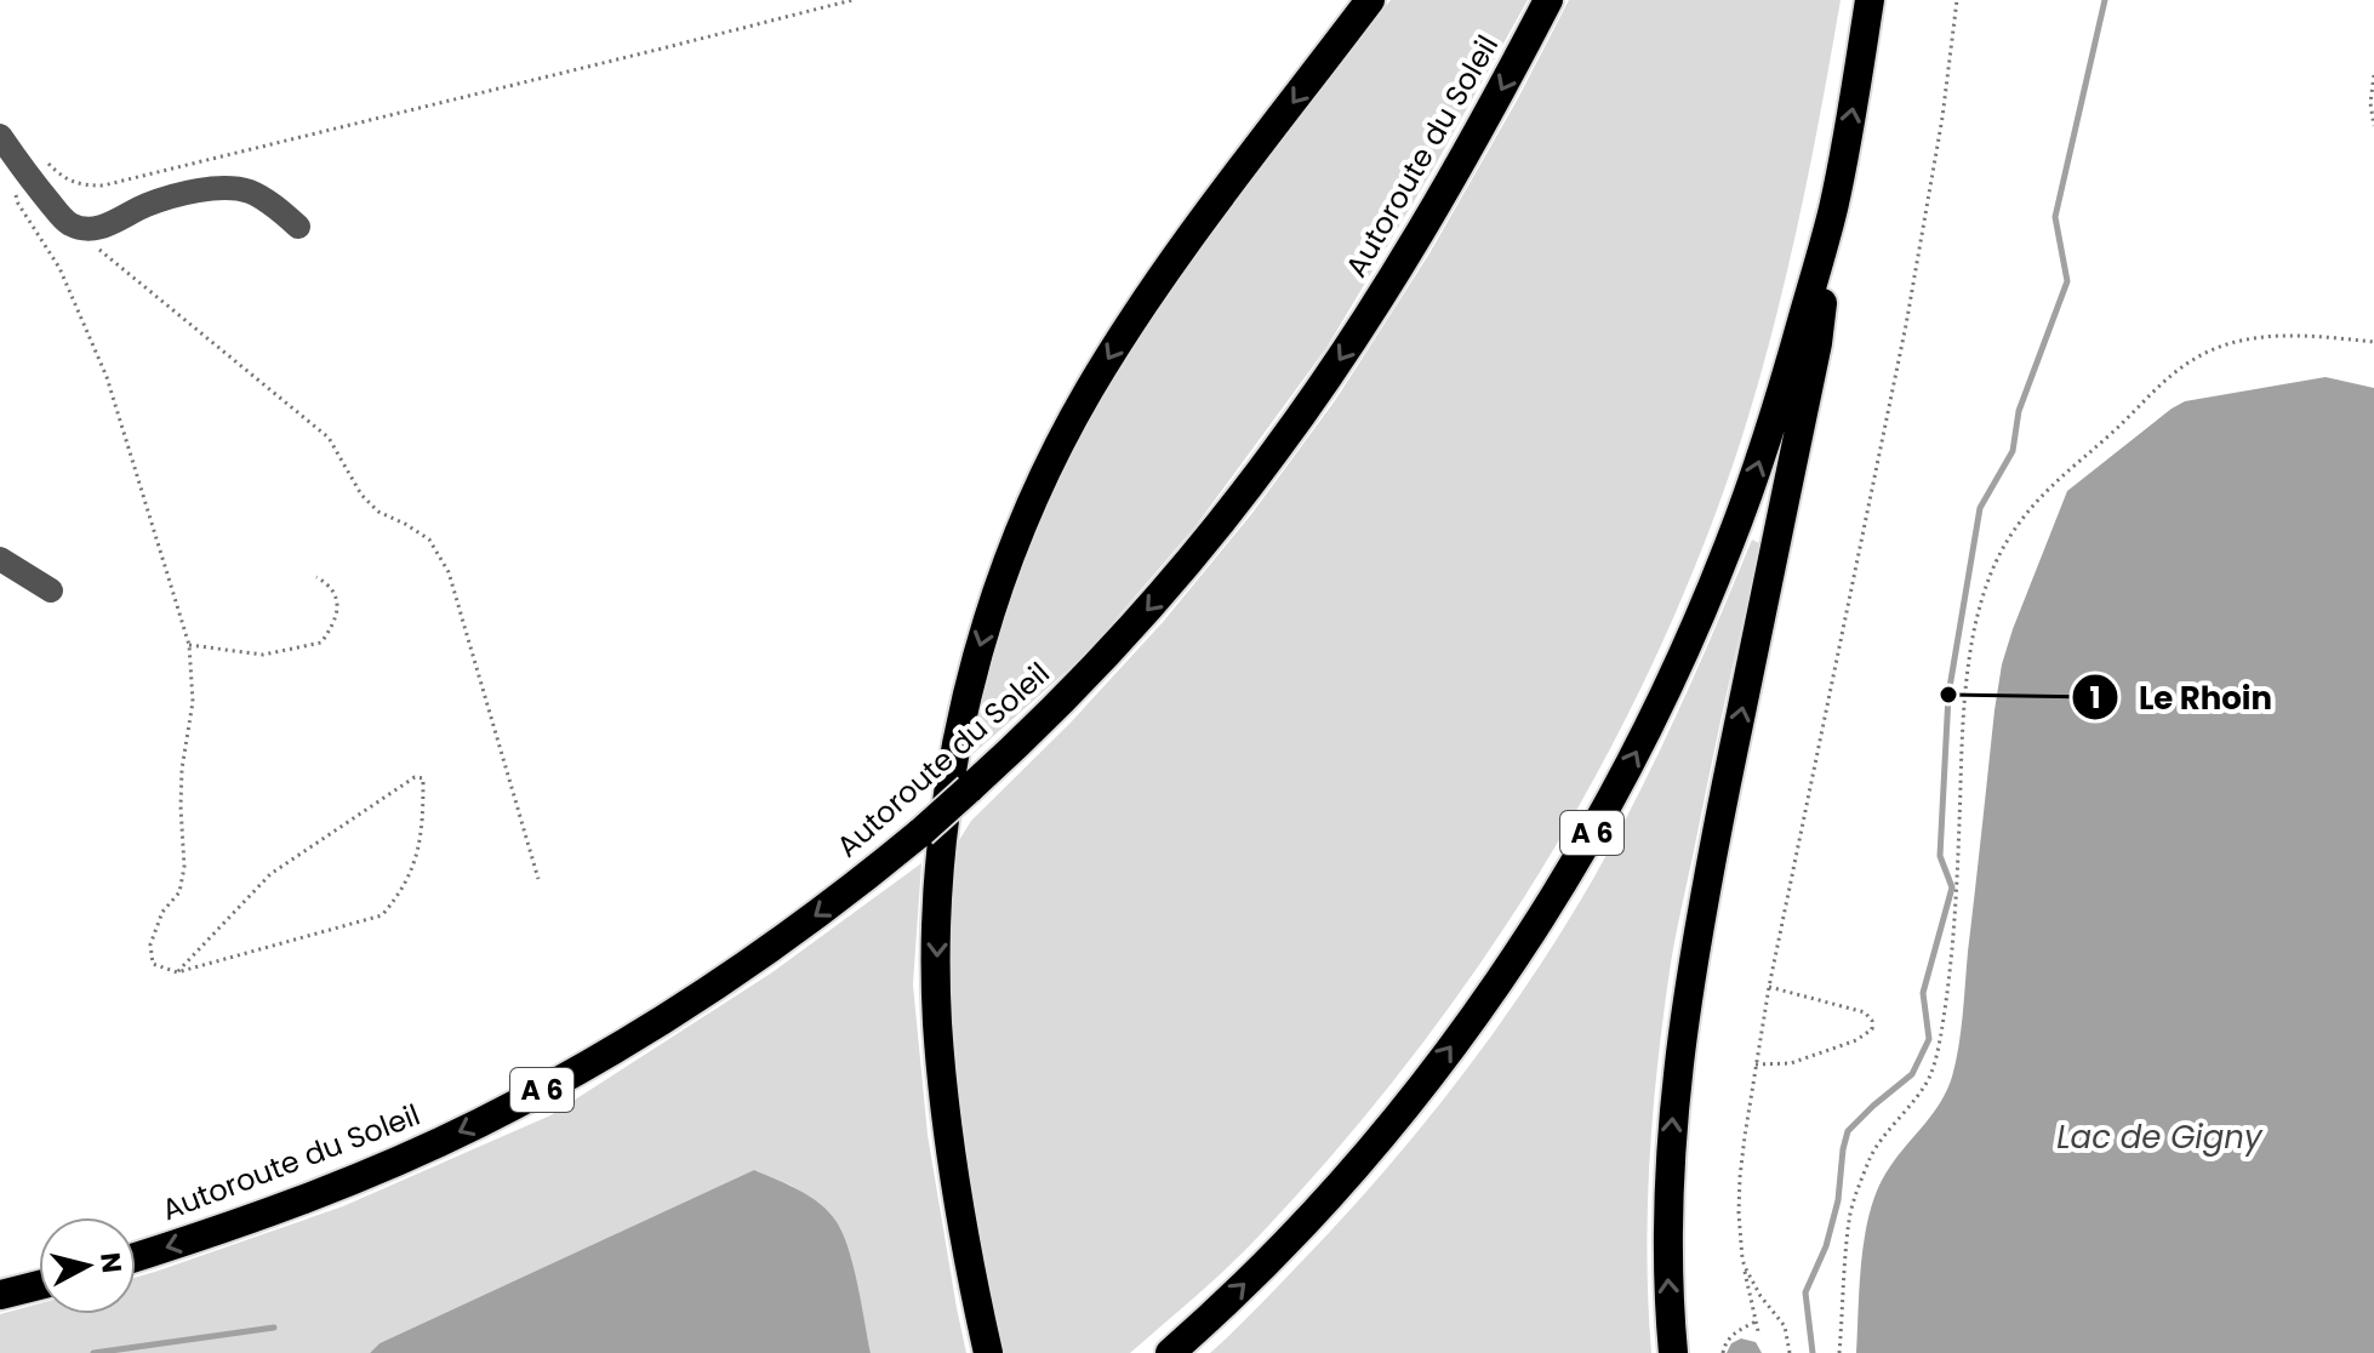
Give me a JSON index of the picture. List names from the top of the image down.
{
  "streets": {
    "highway": ["Autoroute du Soleil", "A 6"]
  },
  "one_way": ["Autoroute du Soleil"],
  "water": ["Lac de Gigny"],
  "places": ["Le Rhoin"],
  "north": "right"
}
